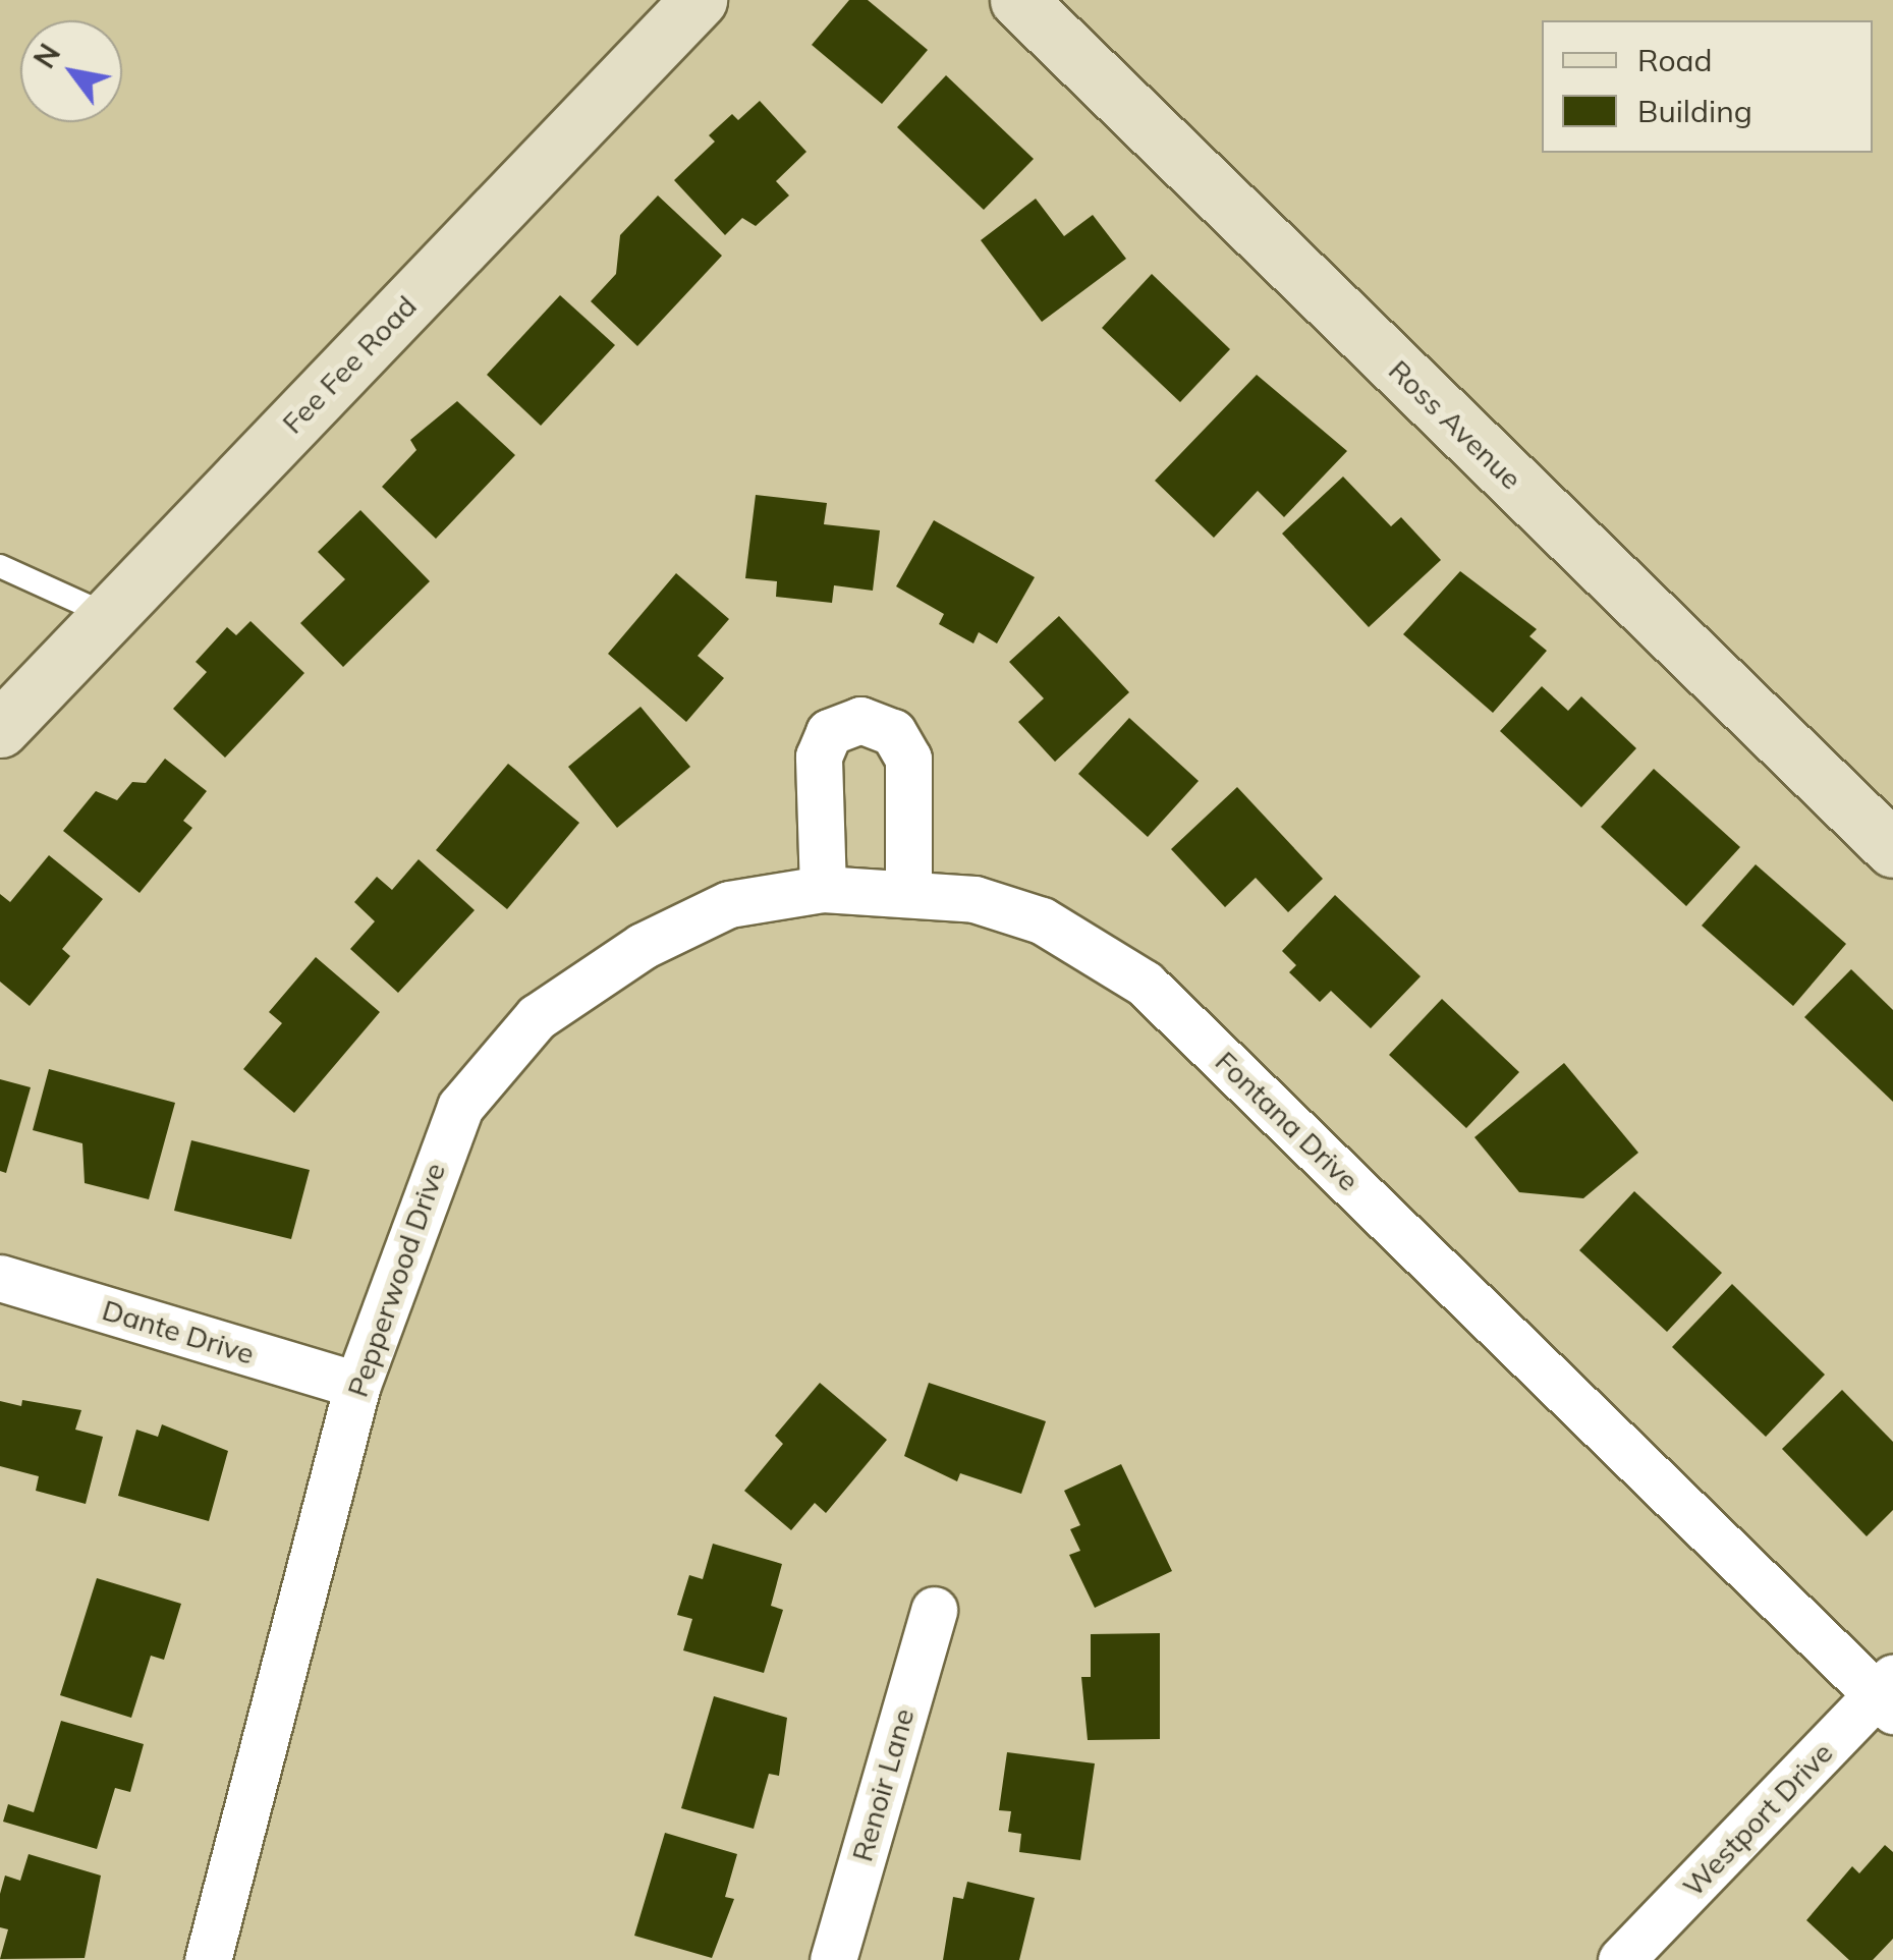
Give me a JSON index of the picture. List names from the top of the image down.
{
  "streets": {
    "street": [
      "Fee Fee Road",
      "Ross Avenue",
      "Fontana Drive",
      "Pepperwood Drive",
      "Dante Drive",
      "Renoir Lane",
      "Westport Drive"
    ]
  },
  "crossings": [
    ["Fontana Drive", "Pepperwood Drive"],
    ["Fontana Drive", "Westport Drive"],
    ["Pepperwood Drive", "Dante Drive"]
  ],
  "legend": ["Road", "Building"],
  "north": "top left"
}
